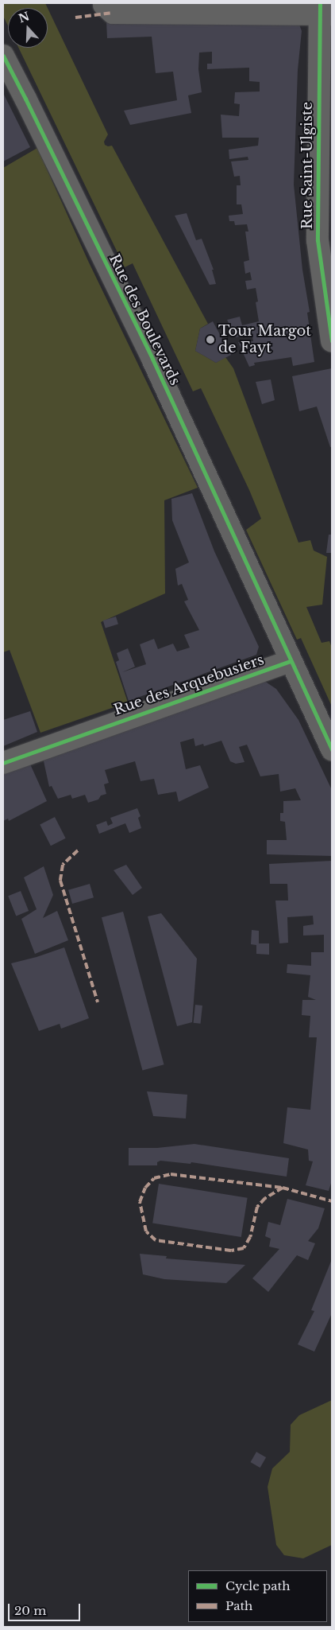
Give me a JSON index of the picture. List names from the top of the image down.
{
  "streets": {
    "street": ["Rue Saint-Ulgiste", "Rue des Boulevards", "Rue des Arquebusiers"]
  },
  "crossings": [
    ["Rue des Boulevards", "Rue des Arquebusiers"]
  ],
  "places": ["Tour Margot de Fayt"],
  "legend": ["Cycle path", "Path"],
  "scale_bar": "20 m",
  "north": "top"
}
